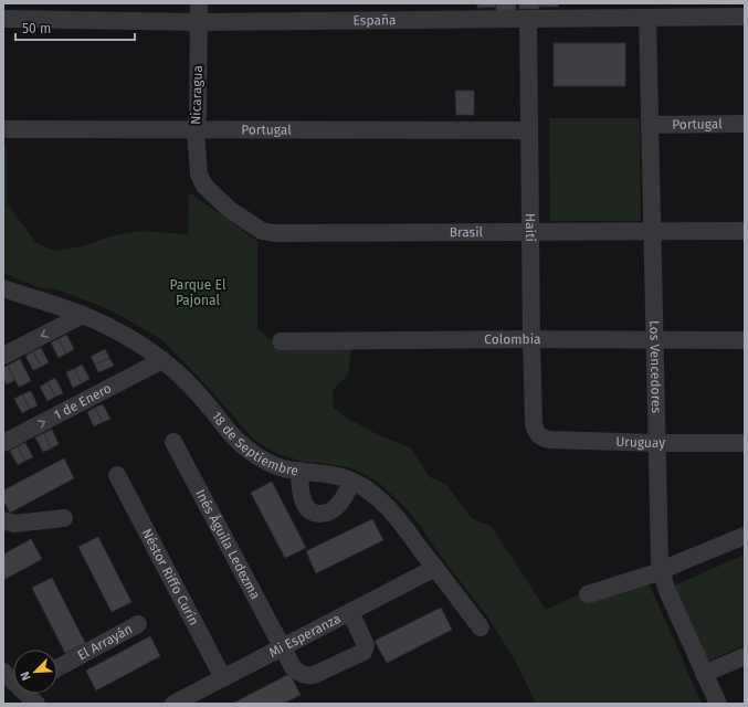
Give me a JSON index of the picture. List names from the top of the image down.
{
  "streets": {
    "street": [
      "España",
      "Nicaragua",
      "Portugal",
      "Haití",
      "Brasil",
      "Colombia",
      "Los Vencedores",
      "1 de Enero",
      "18 de Septiembre",
      "Uruguay",
      "Inés Águila Ledezma",
      "Néstor Riffo Curín",
      "Mi Esperanza",
      "El Arrayán"
    ]
  },
  "crossings": [
    ["España", "Nicaragua"],
    ["España", "Haití"],
    ["España", "Los Vencedores"],
    ["Nicaragua", "Portugal"],
    ["Nicaragua", "Brasil"],
    ["Portugal", "Haití"],
    ["Portugal", "Los Vencedores"],
    ["Haití", "Brasil"],
    ["Haití", "Colombia"],
    ["Haití", "Uruguay"],
    ["Brasil", "Los Vencedores"],
    ["Colombia", "Los Vencedores"],
    ["Los Vencedores", "Uruguay"],
    ["1 de Enero", "18 de Septiembre"],
    ["18 de Septiembre", "Mi Esperanza"],
    ["Inés Águila Ledezma", "Mi Esperanza"],
    ["Néstor Riffo Curín", "Mi Esperanza"]
  ],
  "parks": ["Parque El Pajonal"],
  "scale_bar": "50 m",
  "north": "bottom left"
}
